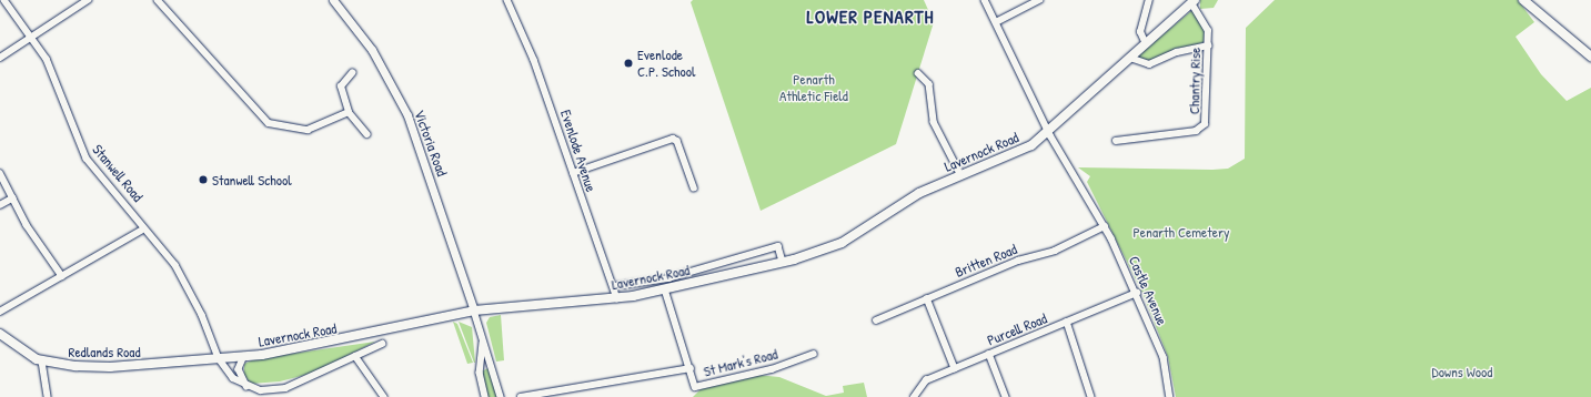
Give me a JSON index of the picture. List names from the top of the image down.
{
  "streets": {
    "main road": ["Lavernock Road", "Redlands Road"],
    "street": [
      "Chantry Rise",
      "Victoria Road",
      "Evenlode Avenue",
      "Stanwell Road",
      "Britten Road",
      "Castle Avenue",
      "Purcell Road",
      "St Mark's Road"
    ]
  },
  "crossings": [
    ["Chantry Rise", "Lavernock Road"],
    ["Victoria Road", "Lavernock Road"],
    ["Evenlode Avenue", "Lavernock Road"],
    ["Lavernock Road", "Stanwell Road"],
    ["Lavernock Road", "Castle Avenue"],
    ["Lavernock Road", "Redlands Road"],
    ["Lavernock Road", "St Mark's Road"],
    ["Stanwell Road", "Redlands Road"],
    ["Britten Road", "Castle Avenue"],
    ["Castle Avenue", "Purcell Road"]
  ],
  "districts": ["LOWER PENARTH"],
  "parks": ["Penarth Athletic Field", "Penarth Cemetery", "Downs Wood"],
  "places": ["Evenlode C.P. School", "Stanwell School"]
}
